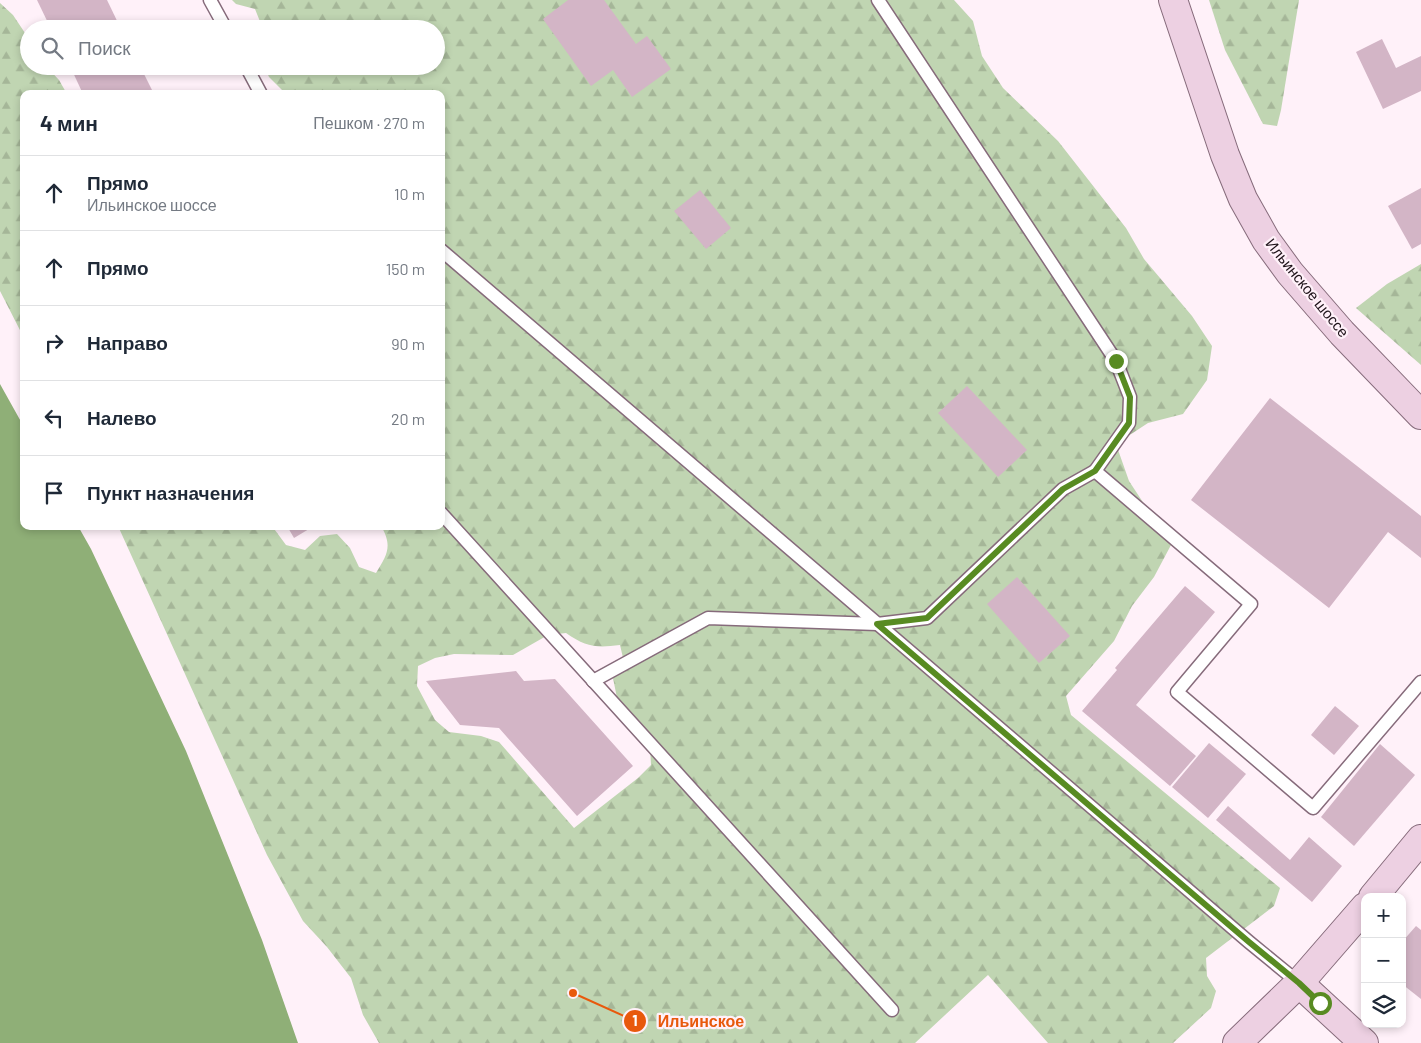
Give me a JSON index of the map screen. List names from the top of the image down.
{
  "streets": {
    "main road": ["Ильинское шоссе"]
  },
  "places": ["Ильинское"],
  "page": {
    "search": "Поиск",
    "heading": ["4 мин", "Пешком · 270 m"],
    "list": [
      ["Прямо", "Ильинское шоссе", "10 m"],
      ["Прямо", "150 m"],
      ["Направо", "90 m"],
      ["Налево", "20 m"],
      "Пункт назначения"
    ],
    "map_buttons": ["+", "−"]
  }
}
